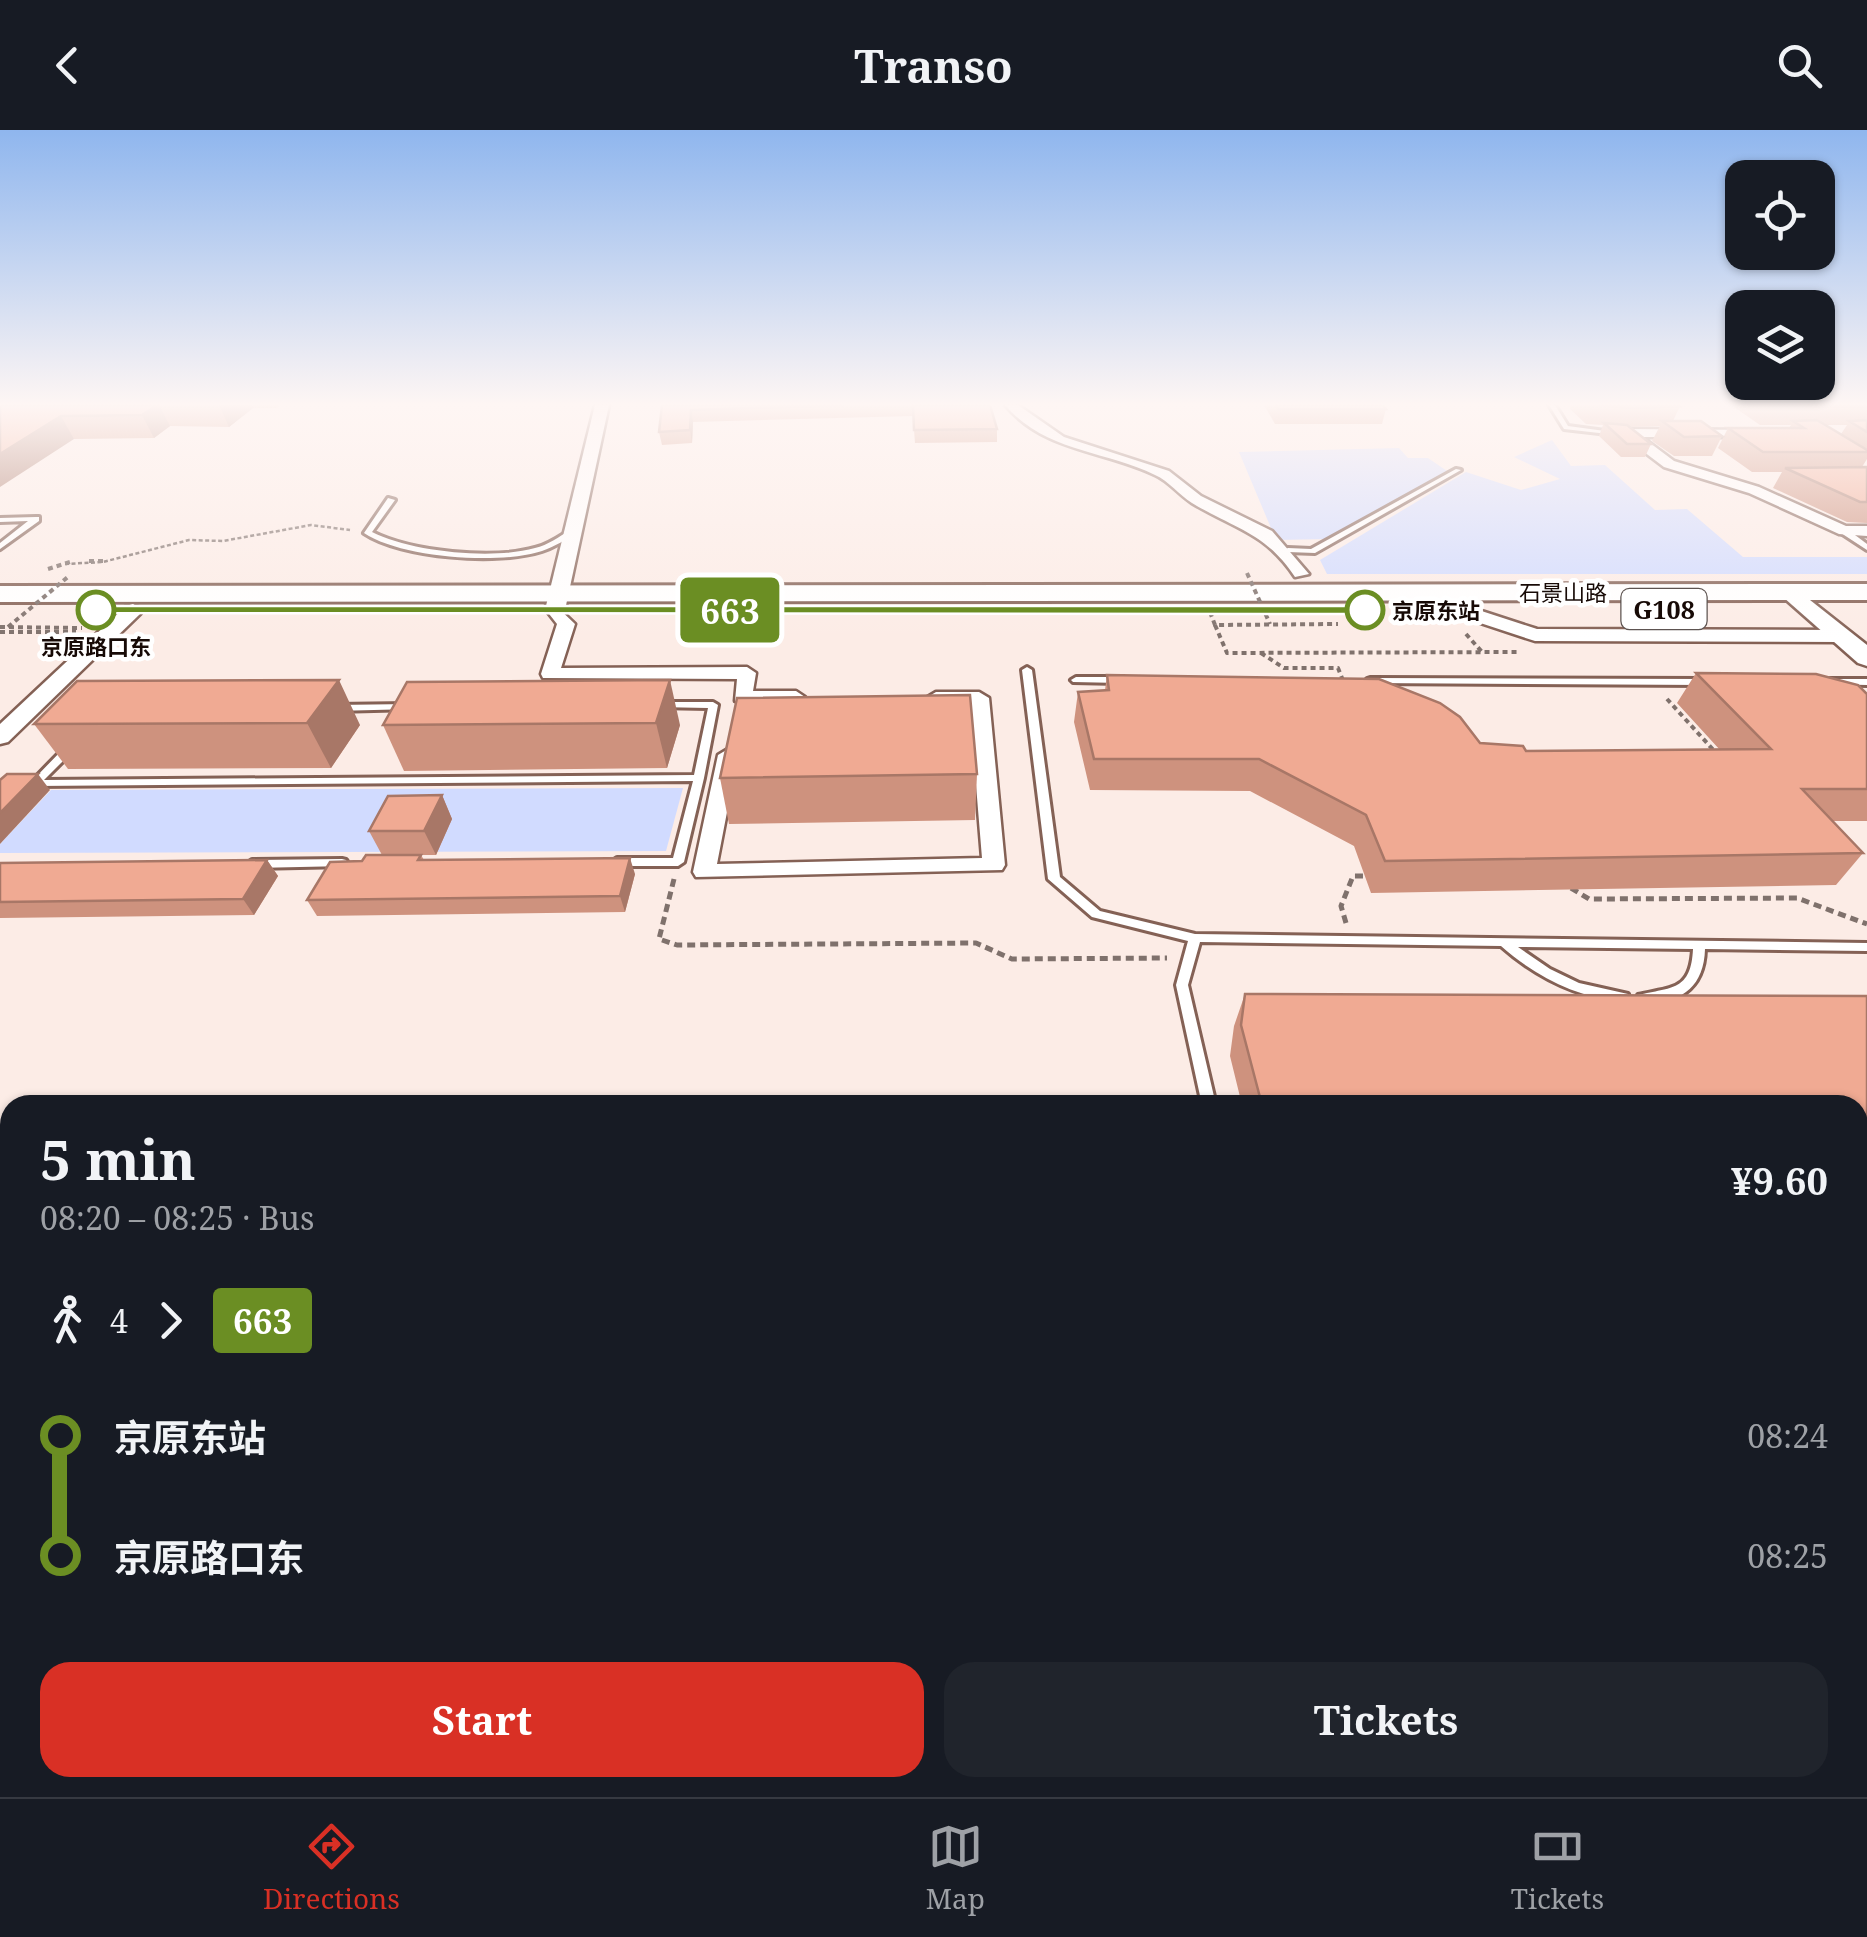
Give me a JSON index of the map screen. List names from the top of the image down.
{
  "streets": {
    "highway": ["石景山路", "G108"]
  },
  "places": ["京原路口东", "京原东站"],
  "lines": ["bus line 663"],
  "page": {
    "header": "Transo",
    "on_map": "663",
    "heading": ["5 min", "08:20 – 08:25 · Bus", "¥9.60"],
    "legs": ["4", "663"],
    "list": [
      {
        "name": "京原东站",
        "value": "08:24"
      },
      {
        "name": "京原路口东",
        "value": "08:25"
      }
    ],
    "buttons": ["Start", "Tickets"],
    "tabs": ["Directions", "Map", "Tickets"]
  }
}
